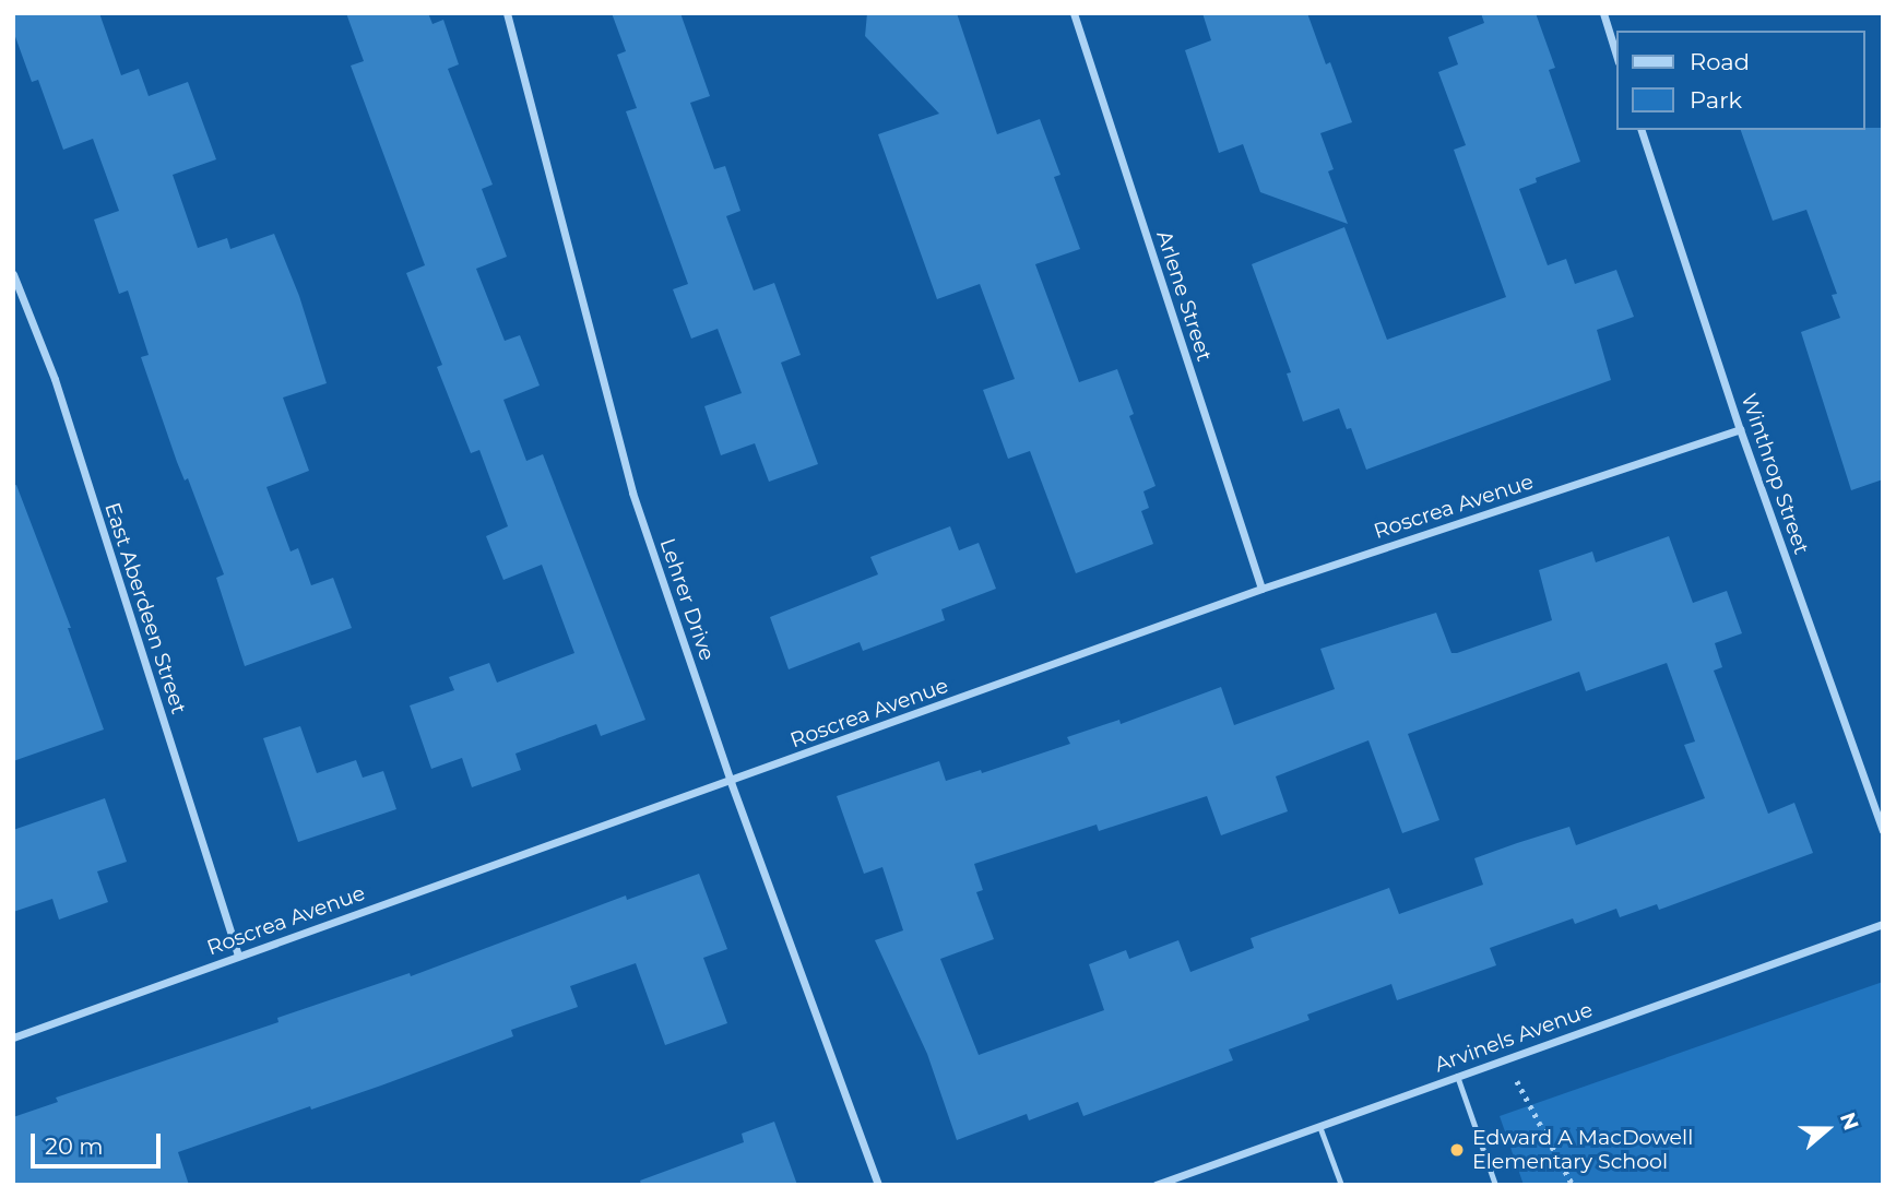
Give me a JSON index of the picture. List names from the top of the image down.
{
  "streets": {
    "street": [
      "Arlene Street",
      "Winthrop Street",
      "Roscrea Avenue",
      "Lehrer Drive",
      "East Aberdeen Street",
      "Arvinels Avenue"
    ]
  },
  "crossings": [
    ["Arlene Street", "Roscrea Avenue"],
    ["Winthrop Street", "Roscrea Avenue"],
    ["Roscrea Avenue", "Lehrer Drive"],
    ["Roscrea Avenue", "East Aberdeen Street"]
  ],
  "places": ["Edward A MacDowell Elementary School"],
  "legend": ["Road", "Park"],
  "scale_bar": "20 m",
  "north": "right"
}
